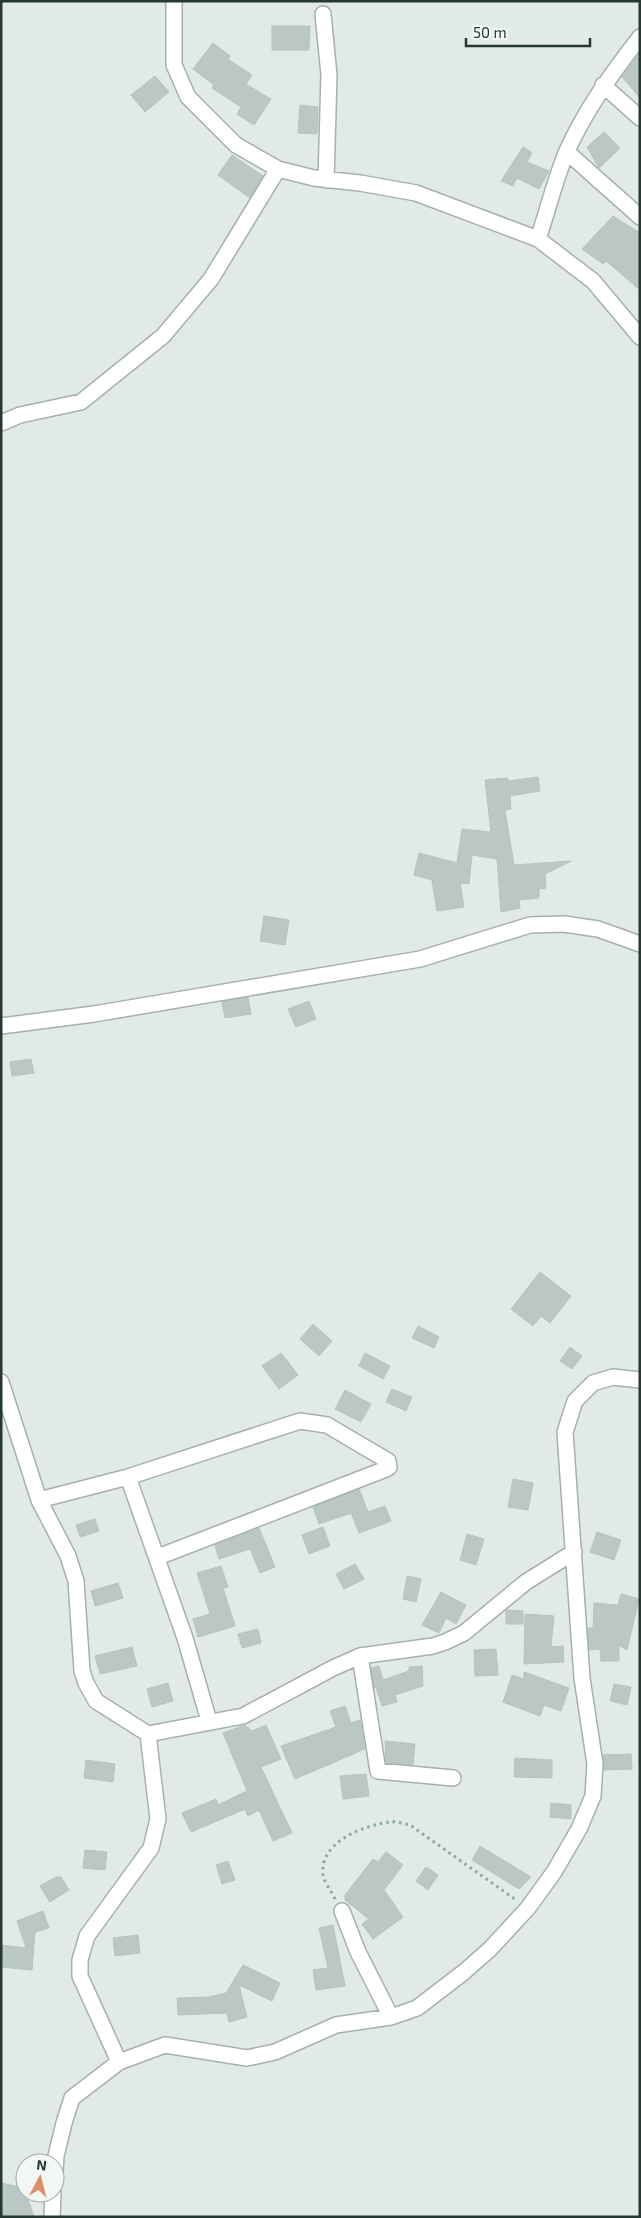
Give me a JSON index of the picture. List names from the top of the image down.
{
  "scale_bar": "50 m",
  "north": "top"
}
